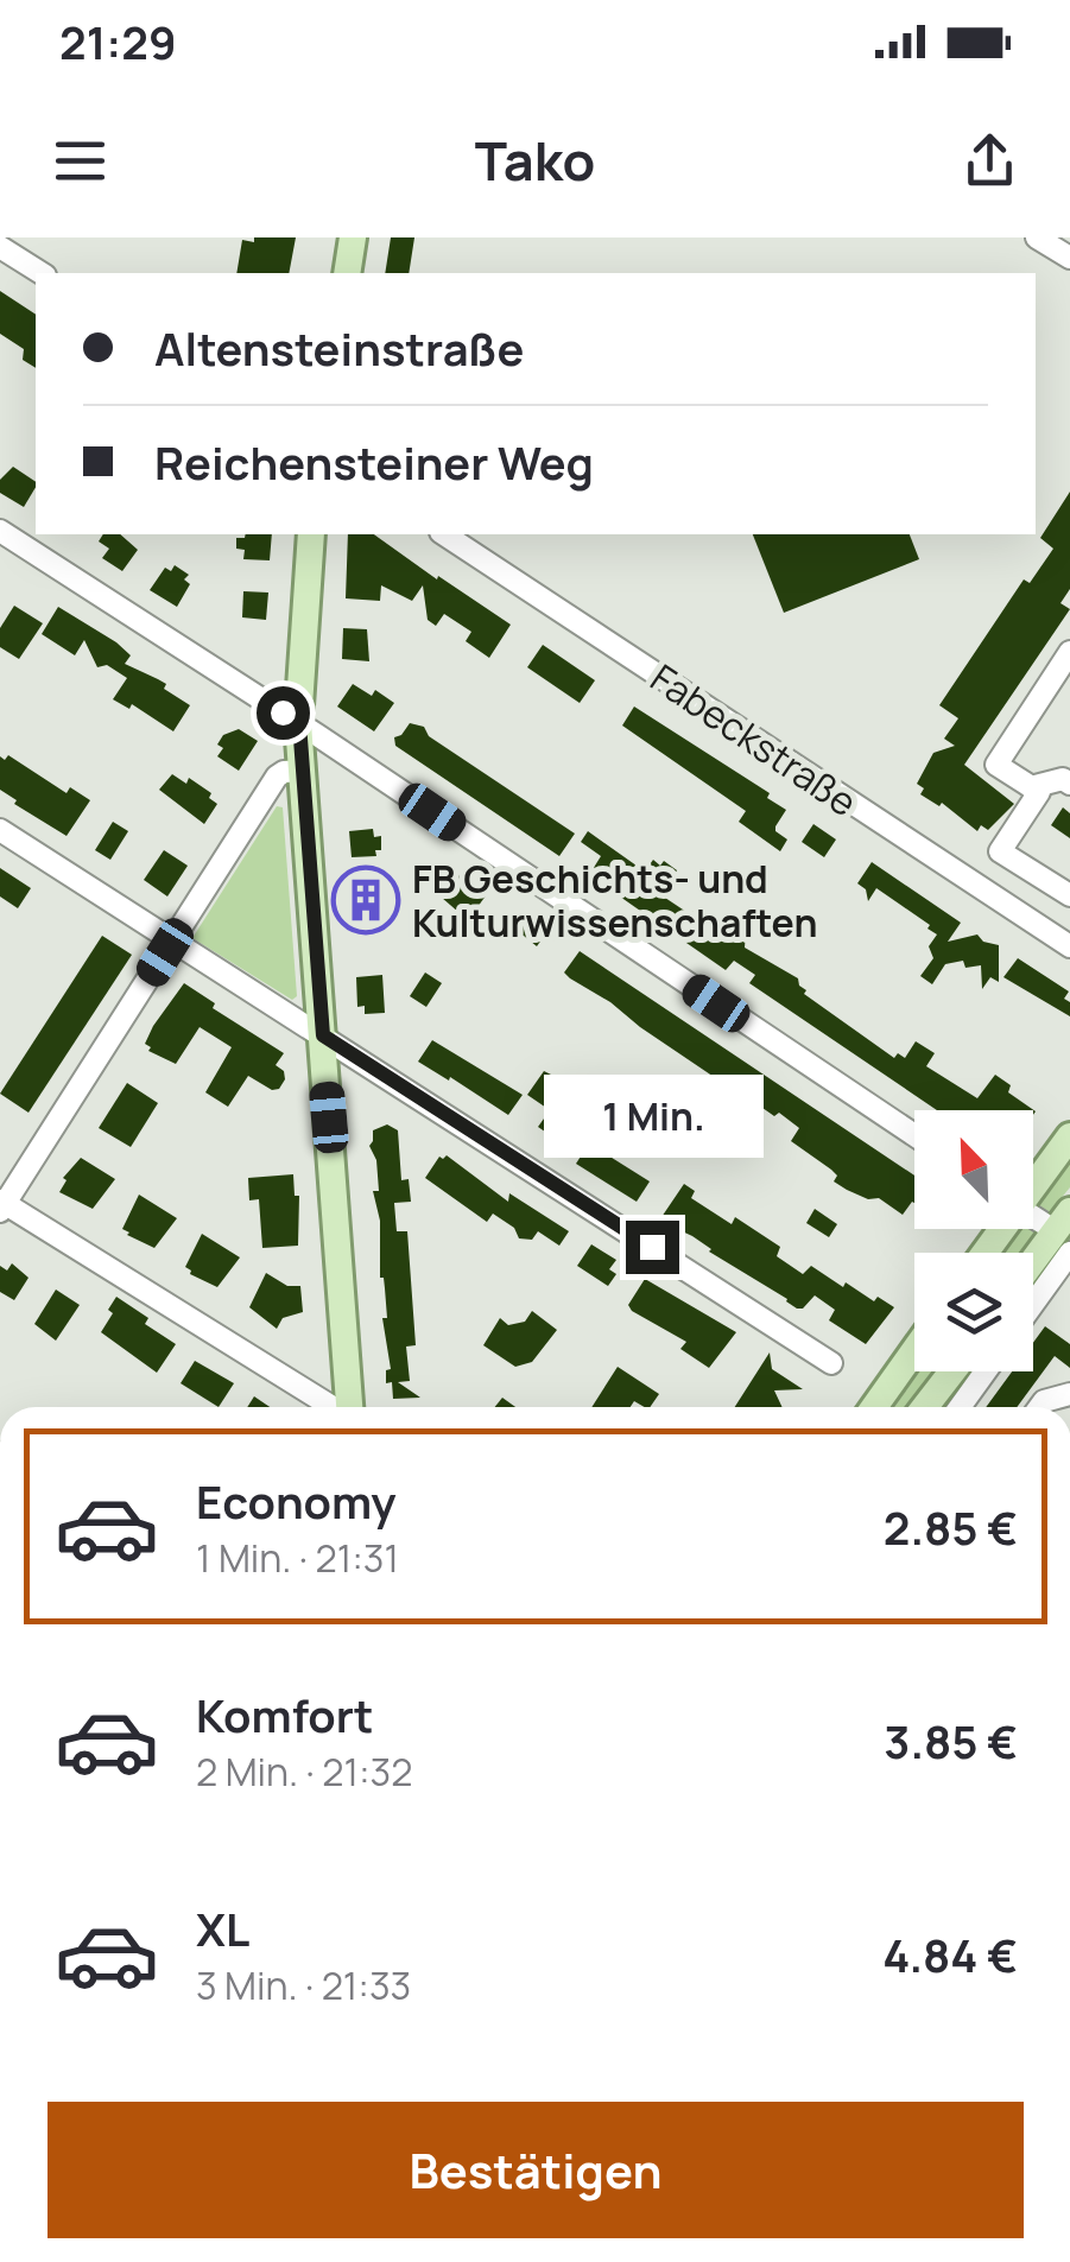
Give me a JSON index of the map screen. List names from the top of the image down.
{
  "streets": {
    "street": ["Fabeckstraße"]
  },
  "places": {
    "building": ["FB Geschichts- und Kulturwissenschaften"]
  },
  "north": "top left",
  "page": {
    "status": "21:29",
    "header": "Tako",
    "banner": ["Altensteinstraße", "Reichensteiner Weg"],
    "bubble": "1 Min.",
    "list": [
      {
        "name": "Economy",
        "note": "1 Min. · 21:31",
        "value": "2.85 €"
      },
      {
        "name": "Komfort",
        "note": "2 Min. · 21:32",
        "value": "3.85 €"
      },
      {
        "name": "XL",
        "note": "3 Min. · 21:33",
        "value": "4.84 €"
      }
    ],
    "buttons": "Bestätigen"
  }
}
